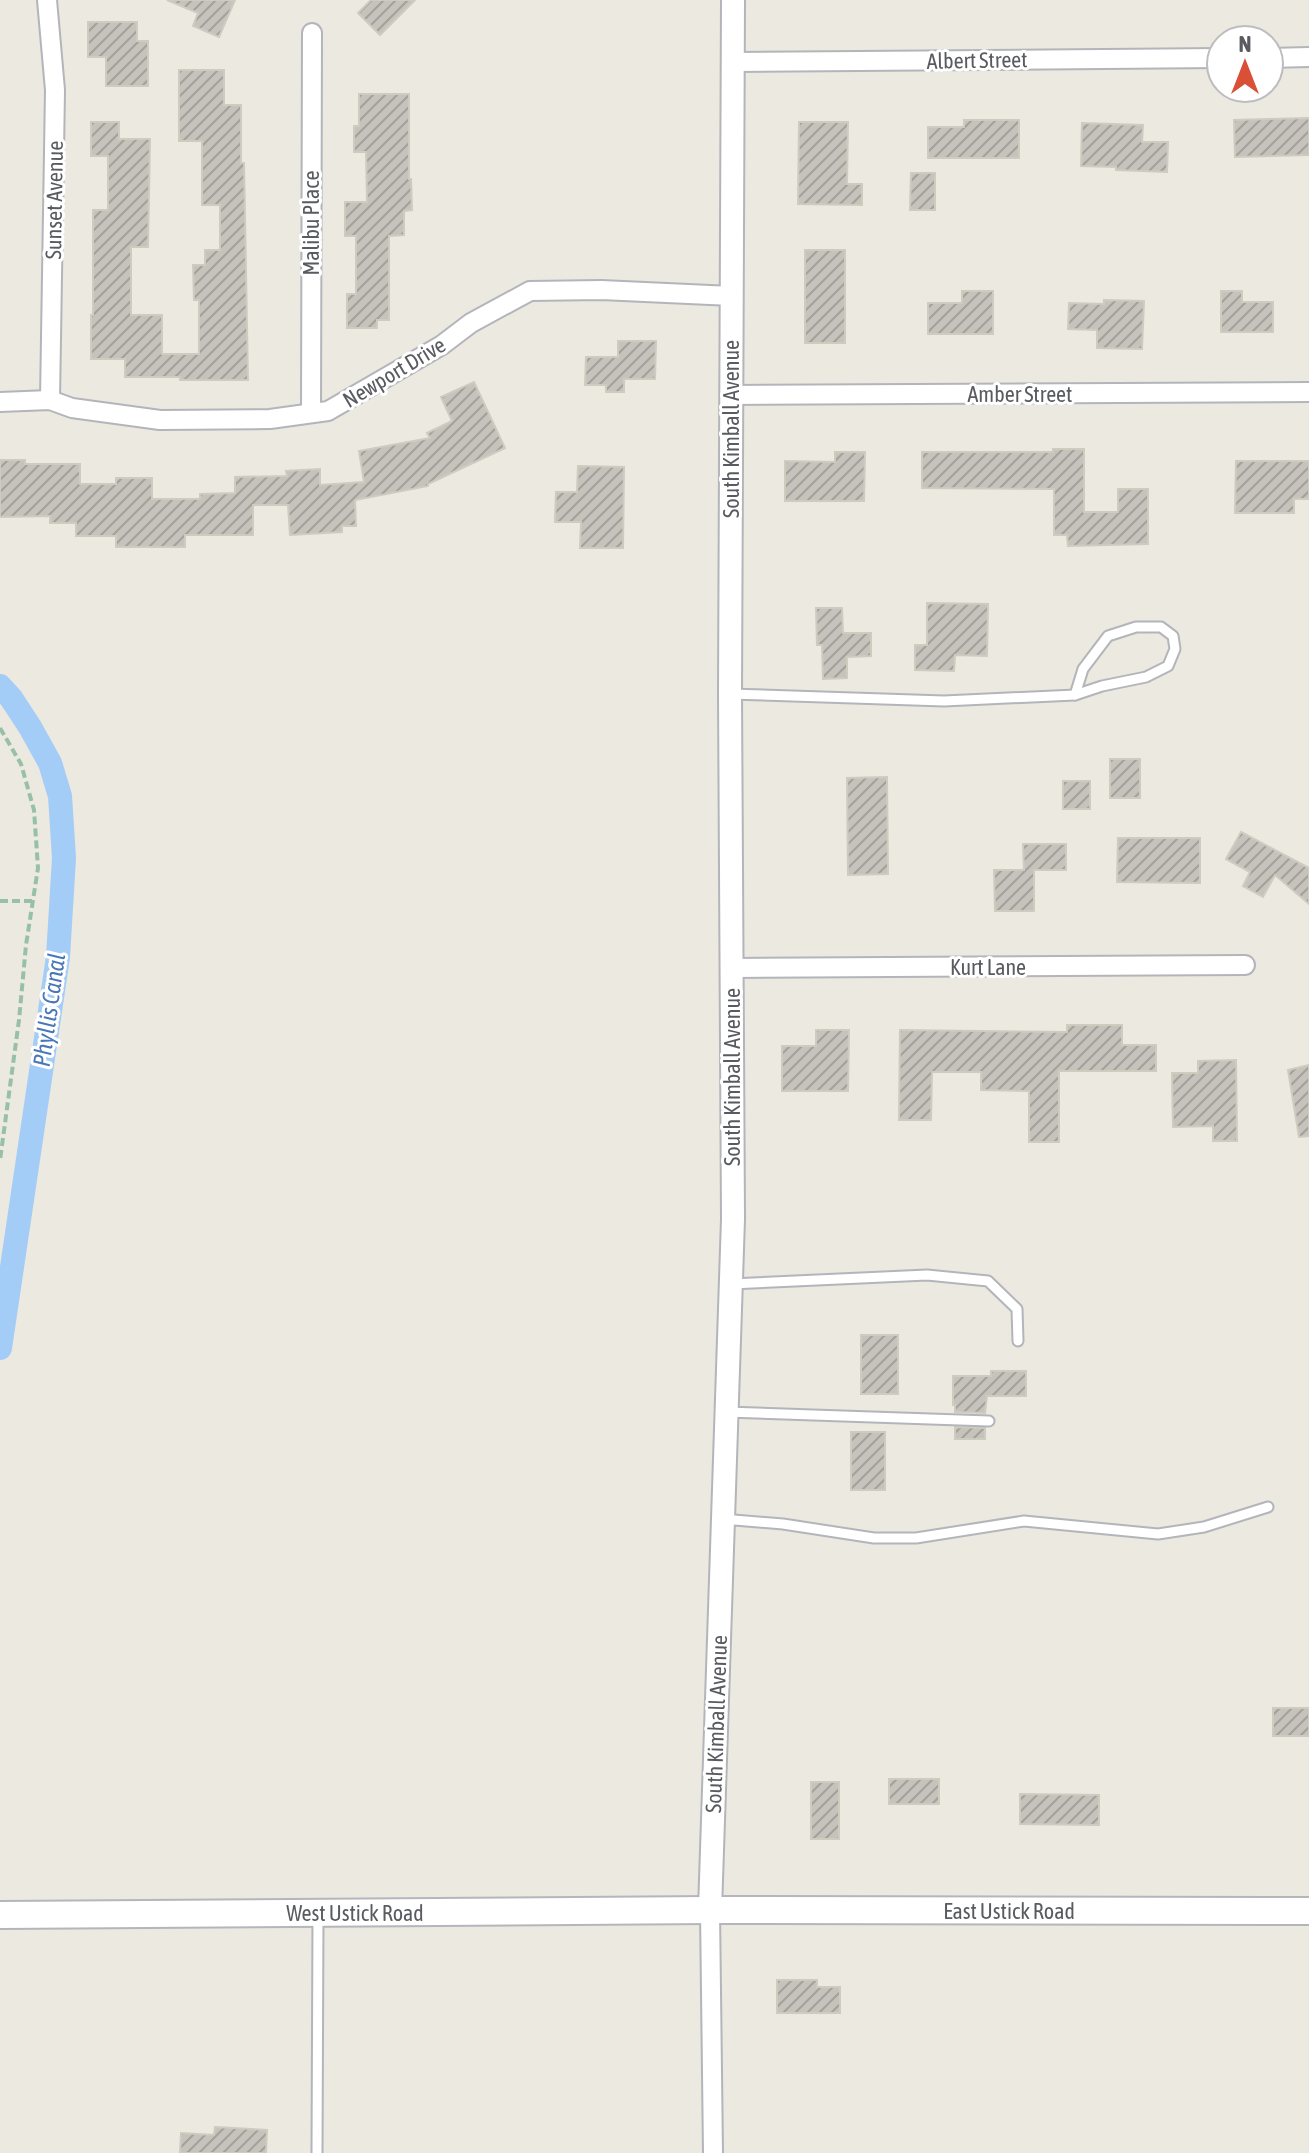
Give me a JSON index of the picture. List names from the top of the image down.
{
  "streets": {
    "main road": ["East Ustick Road", "West Ustick Road"],
    "street": [
      "Albert Street",
      "Sunset Avenue",
      "Malibu Place",
      "Newport Drive",
      "Amber Street",
      "South Kimball Avenue",
      "Kurt Lane"
    ]
  },
  "crossings": [
    ["Albert Street", "South Kimball Avenue"],
    ["Sunset Avenue", "Newport Drive"],
    ["Malibu Place", "Newport Drive"],
    ["Newport Drive", "South Kimball Avenue"],
    ["Amber Street", "South Kimball Avenue"],
    ["South Kimball Avenue", "Kurt Lane"],
    ["South Kimball Avenue", "East Ustick Road"],
    ["South Kimball Avenue", "West Ustick Road"],
    ["East Ustick Road", "West Ustick Road"]
  ],
  "water": ["Phyllis Canal"],
  "north": "top"
}
